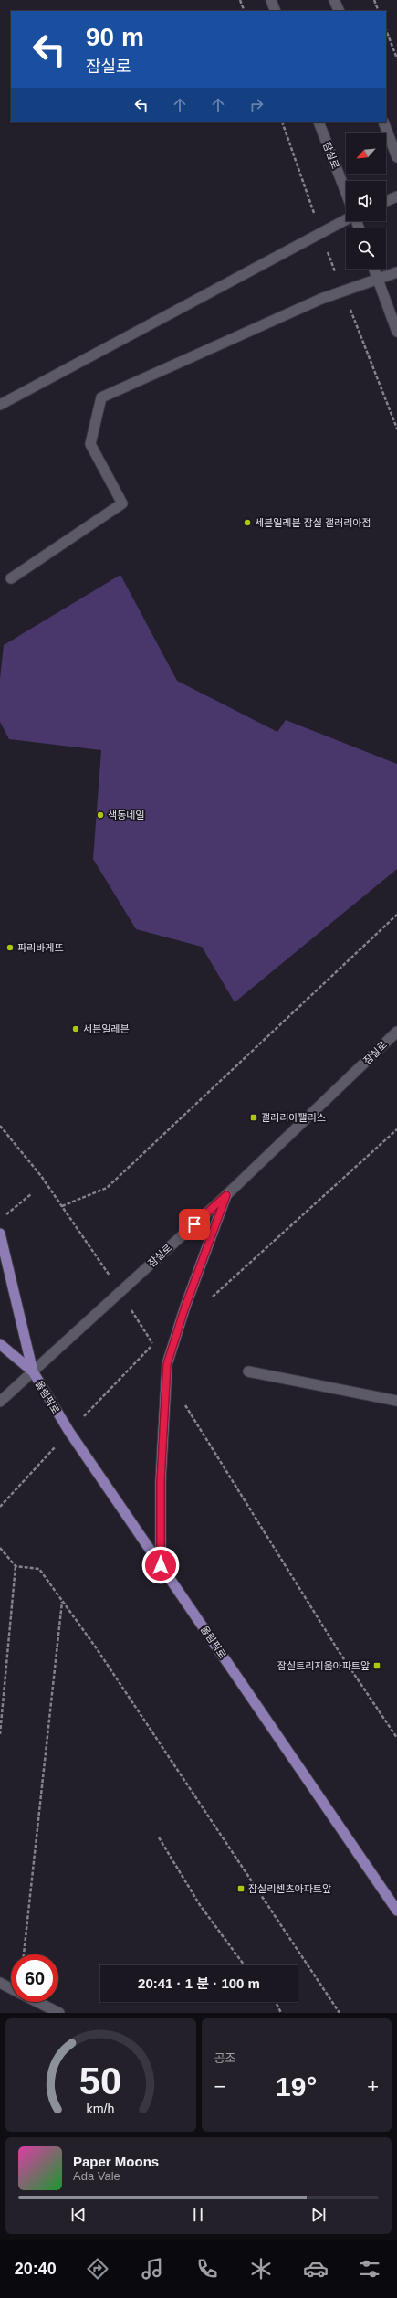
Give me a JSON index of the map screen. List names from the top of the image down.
{
  "streets": {
    "main road": ["잠실로", "올림픽로"]
  },
  "crossings": [
    ["잠실로", "올림픽로"]
  ],
  "places": {
    "other": [
      "세븐일레븐 잠실 갤러리아점",
      "색동네일",
      "파리바게뜨",
      "세븐일레븐"
    ],
    "transit": ["갤러리아팰리스", "잠실트리지움아파트앞", "잠실리센츠아파트앞"]
  },
  "north": "bottom left",
  "page": {
    "turn": ["90 m", "잠실로"],
    "limit": "60",
    "trip": "20:41 · 1 분 · 100 m",
    "tile": "공조",
    "heat": ["−", "19°", "+"],
    "song": ["Paper Moons", "Ada Vale"],
    "tabs": "20:40",
    "gauge": ["50", "km/h"]
  }
}
